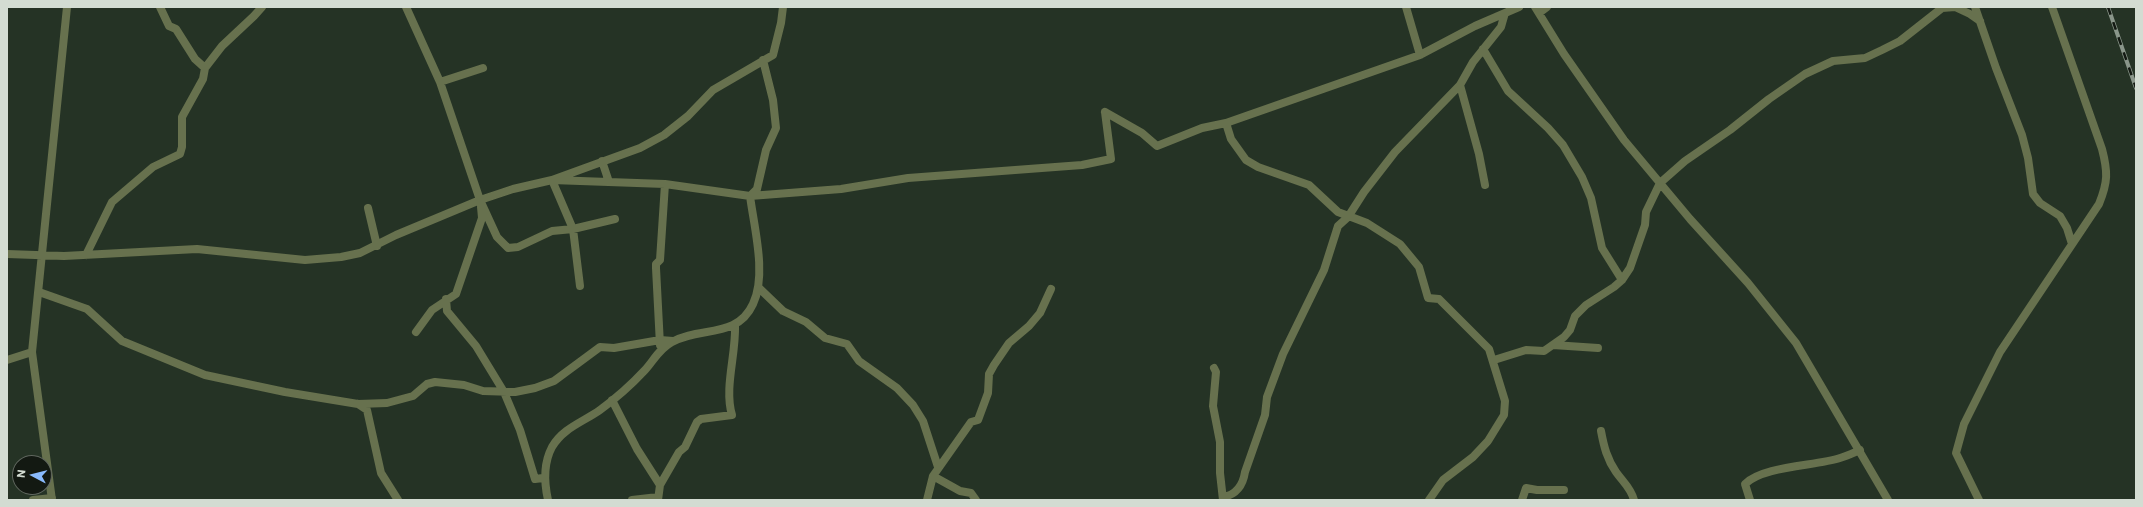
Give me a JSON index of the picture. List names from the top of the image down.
{
  "north": "left"
}
